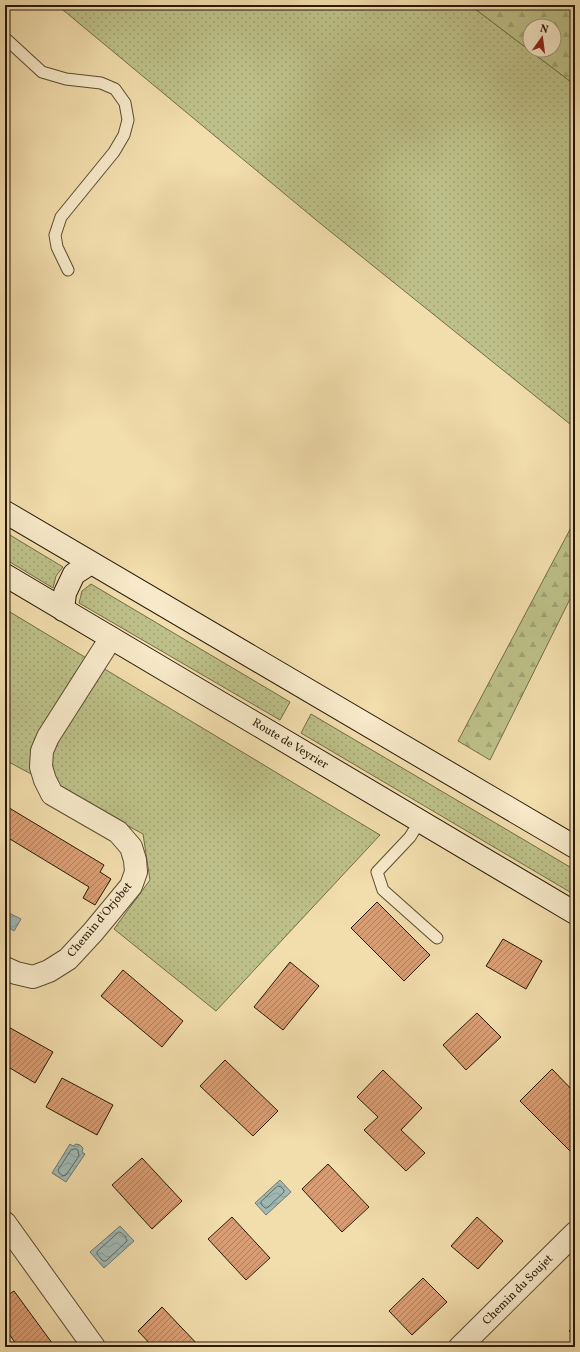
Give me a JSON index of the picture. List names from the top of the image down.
{
  "streets": {
    "main road": ["Route de Veyrier", "Chemin d'Orjobet", "Chemin du Soujet"]
  },
  "crossings": [
    ["Route de Veyrier", "Chemin d'Orjobet"]
  ],
  "north": "top"
}
